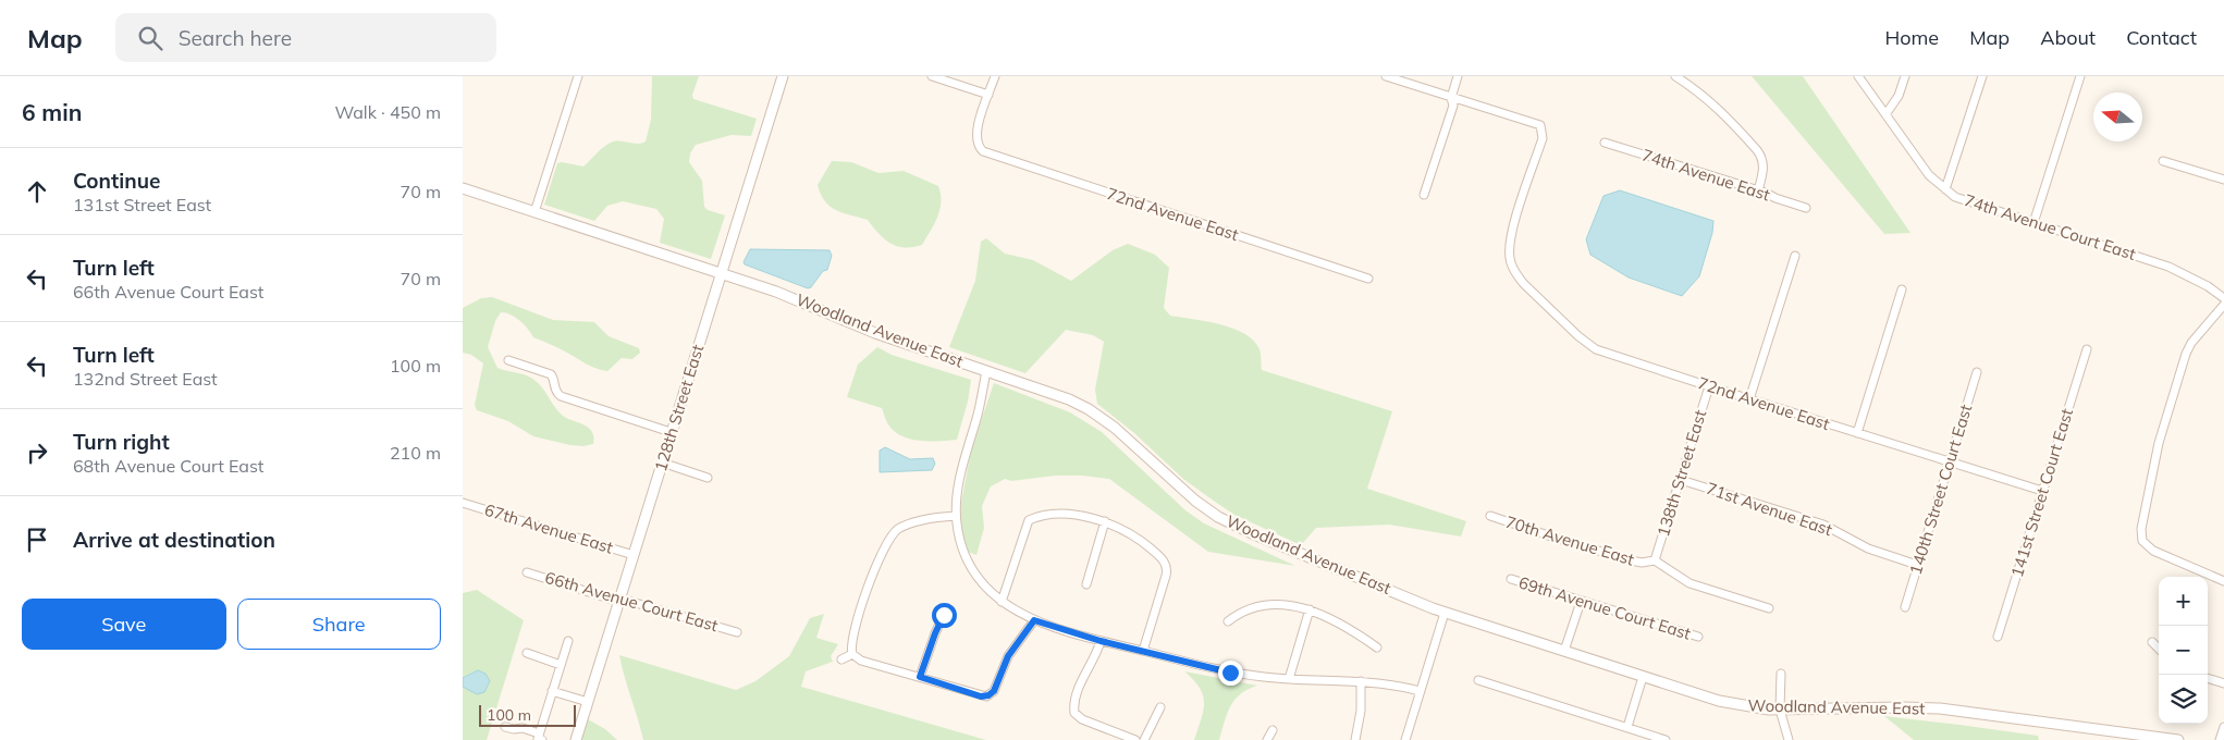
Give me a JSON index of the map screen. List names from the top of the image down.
{
  "streets": {
    "street": [
      "74th Avenue East",
      "72nd Avenue East",
      "74th Avenue Court East",
      "Woodland Avenue East",
      "128th Street East",
      "138th Street East",
      "140th Street Court East",
      "141st Street Court East",
      "71st Avenue East",
      "67th Avenue East",
      "70th Avenue East",
      "66th Avenue Court East",
      "69th Avenue Court East"
    ]
  },
  "crossings": [
    ["72nd Avenue East", "138th Street East"],
    ["72nd Avenue East", "140th Street Court East"],
    ["72nd Avenue East", "141st Street Court East"],
    ["Woodland Avenue East", "128th Street East"],
    ["128th Street East", "67th Avenue East"],
    ["128th Street East", "66th Avenue Court East"],
    ["138th Street East", "71st Avenue East"],
    ["138th Street East", "70th Avenue East"],
    ["140th Street Court East", "71st Avenue East"]
  ],
  "scale_bar": "100 m",
  "north": "left",
  "page": {
    "header": "Map",
    "search": "Search here",
    "nav": [
      "Home",
      "Map",
      "About",
      "Contact"
    ],
    "heading": ["6 min", "Walk · 450 m"],
    "list": [
      ["Continue", "131st Street East", "70 m"],
      ["Turn left", "66th Avenue Court East", "70 m"],
      ["Turn left", "132nd Street East", "100 m"],
      ["Turn right", "68th Avenue Court East", "210 m"],
      "Arrive at destination"
    ],
    "map_buttons": ["+", "−"],
    "buttons": ["Save", "Share"],
    "scale": "100 m"
  }
}
